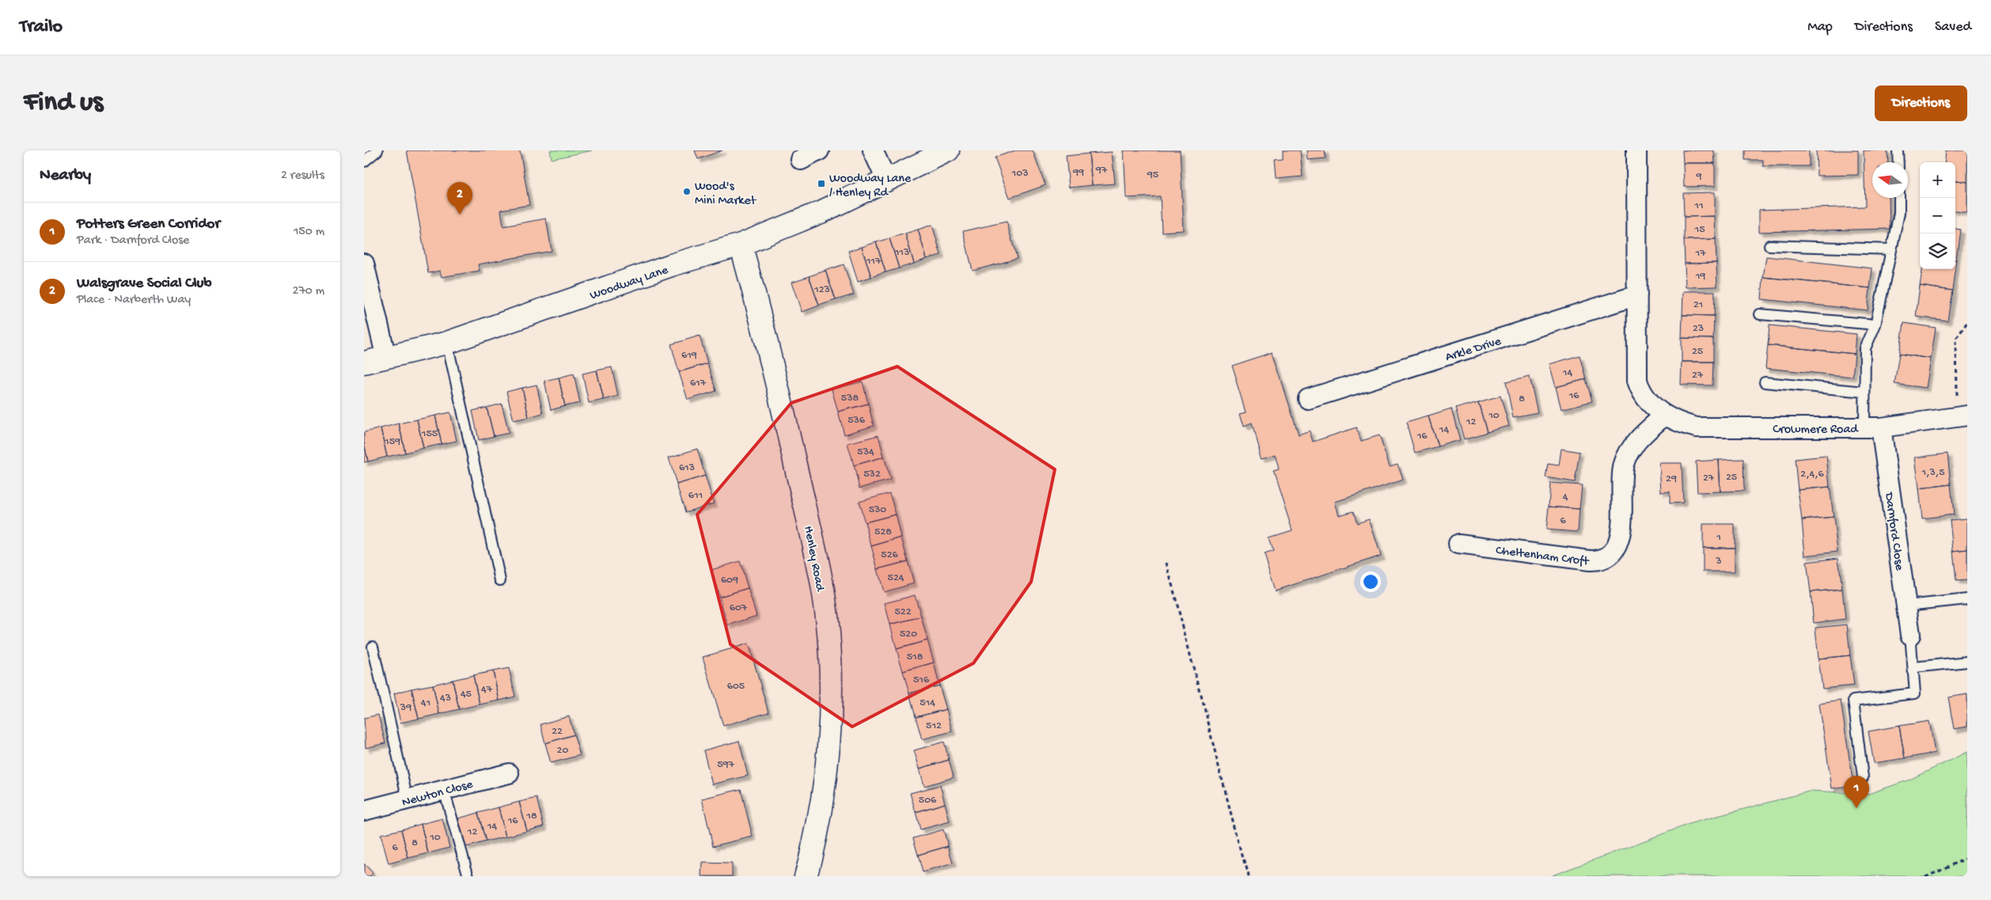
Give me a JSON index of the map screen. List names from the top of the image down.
{
  "streets": {
    "main road": ["Woodway Lane", "Henley Road"],
    "street": [
      "Arkle Drive",
      "Crowmere Road",
      "Darnford Close",
      "Cheltenham Croft",
      "Newton Close"
    ]
  },
  "crossings": [
    ["Woodway Lane", "Henley Road"],
    ["Crowmere Road", "Darnford Close"],
    ["Crowmere Road", "Cheltenham Croft"]
  ],
  "places": {
    "transit": ["Woodway Lane / Henley Rd"],
    "other": ["Wood's Mini Market"]
  },
  "house_numbers": [
    "97",
    "99",
    "103",
    "95",
    "9",
    "11",
    "15",
    "113",
    "17",
    "117",
    "19",
    "123",
    "21",
    "23",
    "25",
    "619",
    "14",
    "27",
    "617",
    "16",
    "538",
    "8",
    "10",
    "536",
    "12",
    "14",
    "155",
    "16",
    "159",
    "534",
    "613",
    "1,3,5",
    "532",
    "2,4,6",
    "25",
    "27",
    "29",
    "611",
    "4",
    "530",
    "6",
    "528",
    "1",
    "526",
    "3",
    "524",
    "609",
    "607",
    "522",
    "520",
    "518",
    "516",
    "605",
    "47",
    "45",
    "43",
    "41",
    "514",
    "39",
    "512",
    "22",
    "20",
    "597",
    "506",
    "18",
    "16",
    "14",
    "12",
    "10",
    "8",
    "6"
  ],
  "north": "left",
  "page": {
    "header": "Trailo",
    "nav": ["Map", "Directions", "Saved"],
    "buttons": "Directions",
    "title": "Find us",
    "heading": ["Nearby", "2 results"],
    "map_buttons": ["+", "−"],
    "pins": ["2", "1"],
    "list": [
      {
        "mark": "1",
        "name": "Potters Green Corridor",
        "note": "Park · Darnford Close",
        "value": "150 m"
      },
      {
        "mark": "2",
        "name": "Walsgrave Social Club",
        "note": "Place · Narberth Way",
        "value": "270 m"
      }
    ]
  }
}
